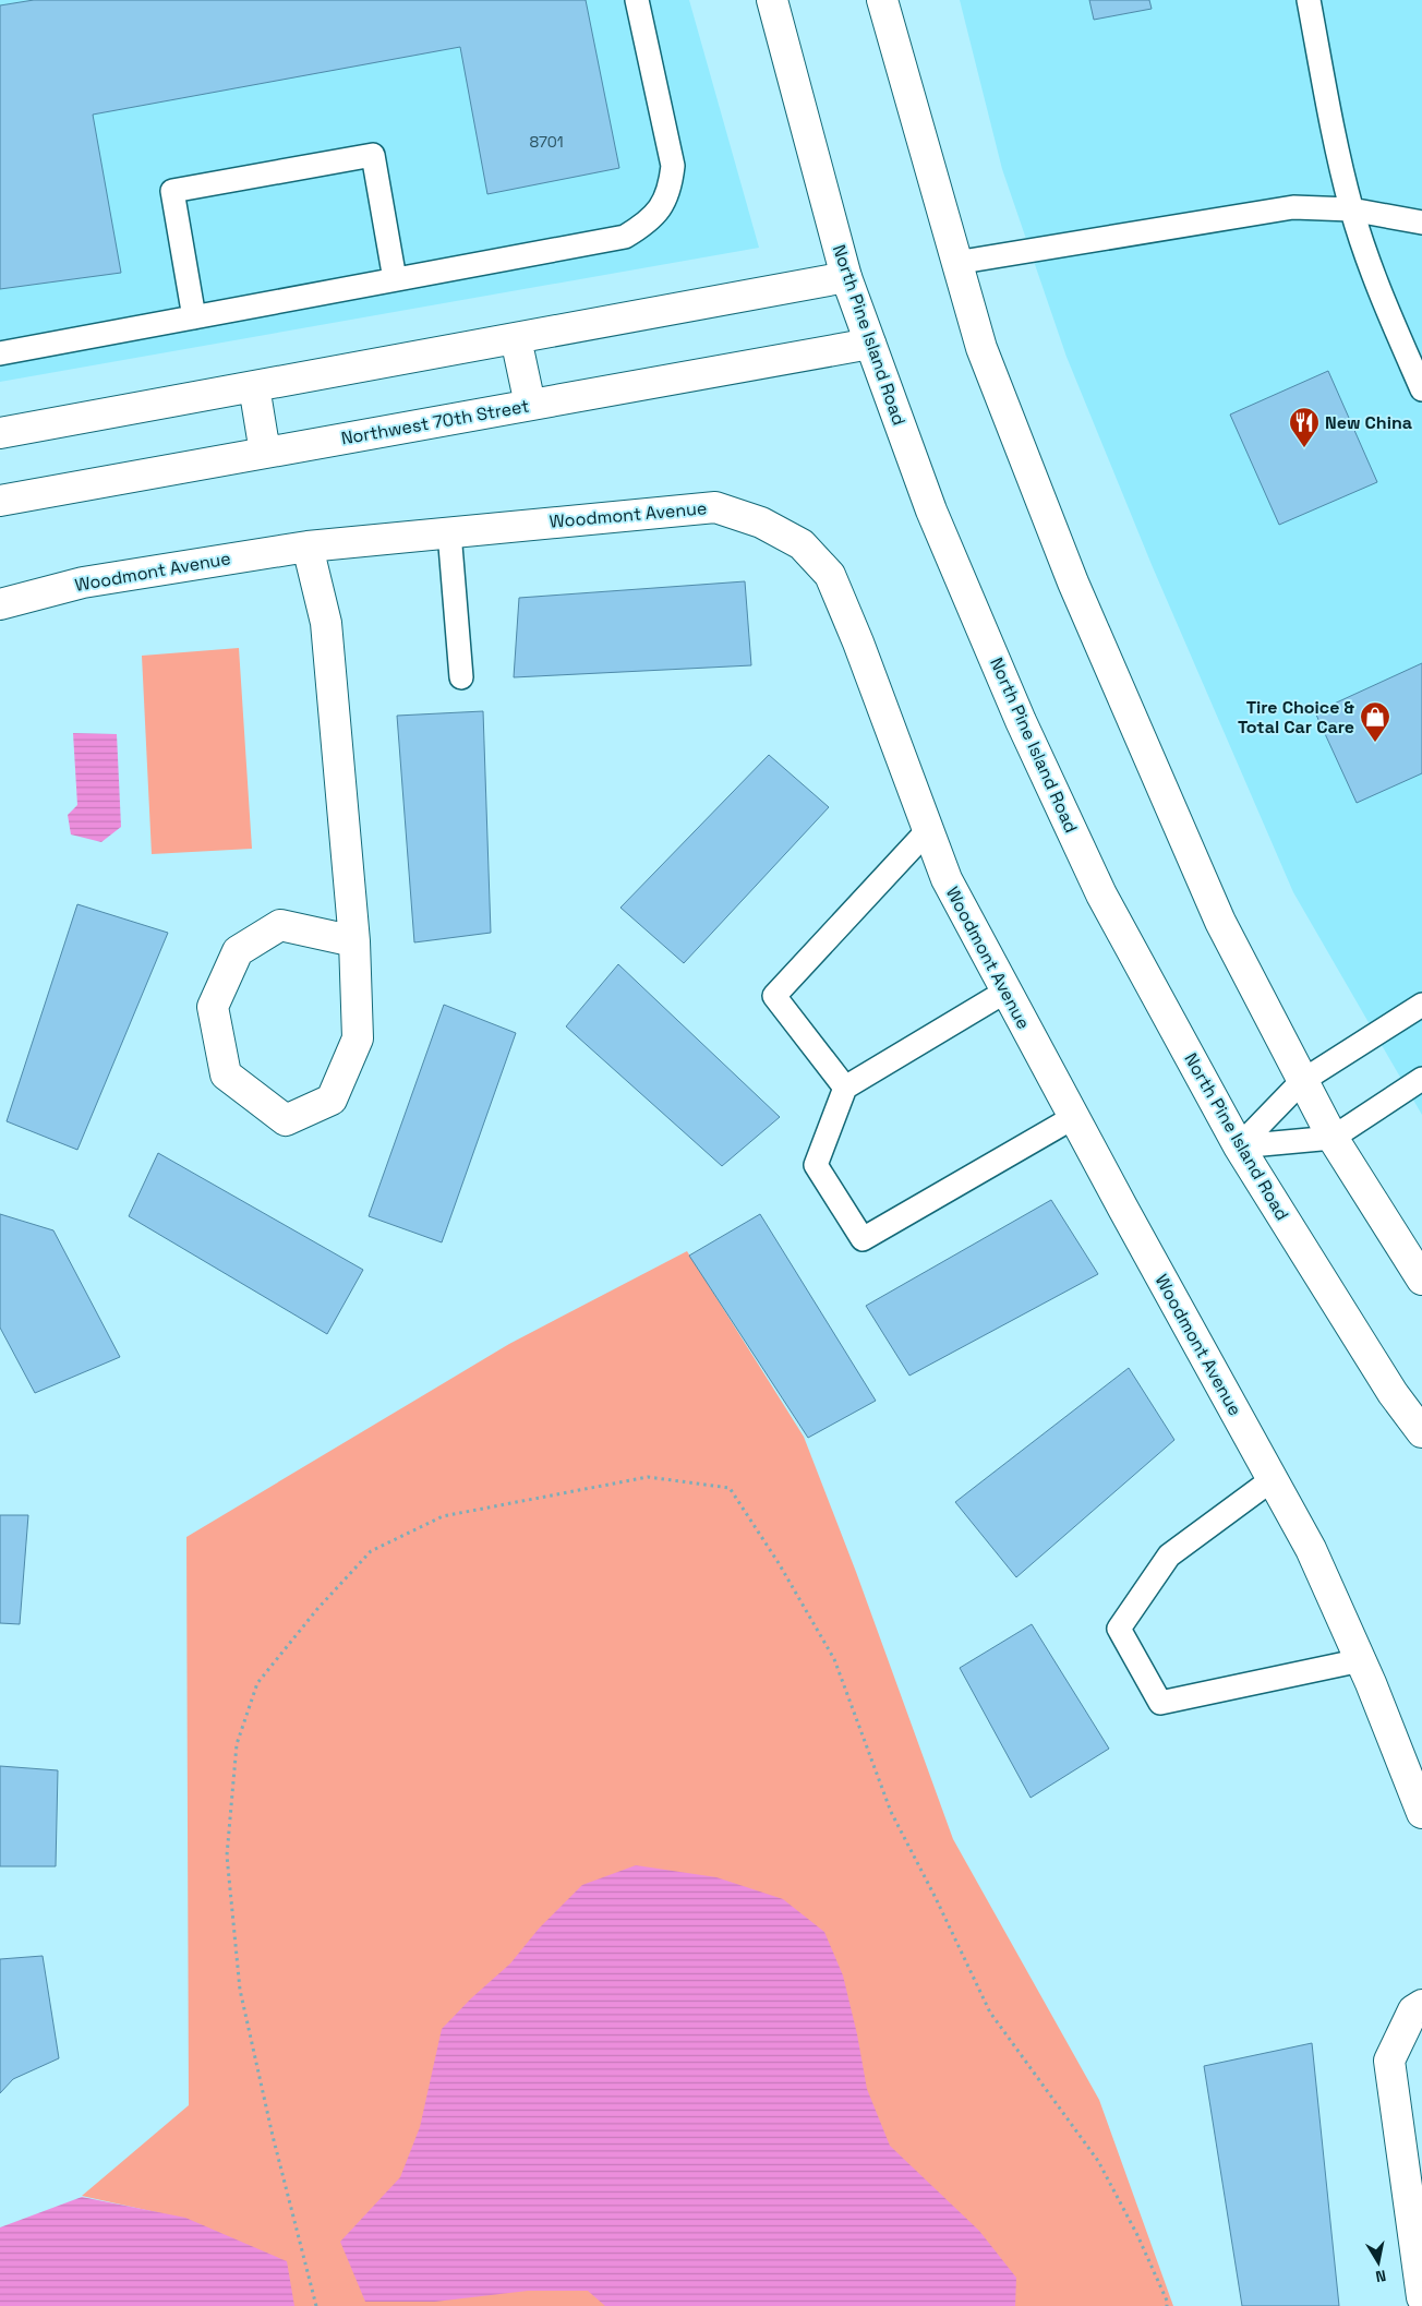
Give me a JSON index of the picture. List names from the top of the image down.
{
  "streets": {
    "street": ["North Pine Island Road", "Northwest 70th Street", "Woodmont Avenue"]
  },
  "crossings": [
    ["North Pine Island Road", "Northwest 70th Street"]
  ],
  "places": {
    "restaurant": ["New China"],
    "shop": ["Tire Choice & Total Car Care"]
  },
  "house_numbers": ["8701"],
  "north": "bottom"
}
